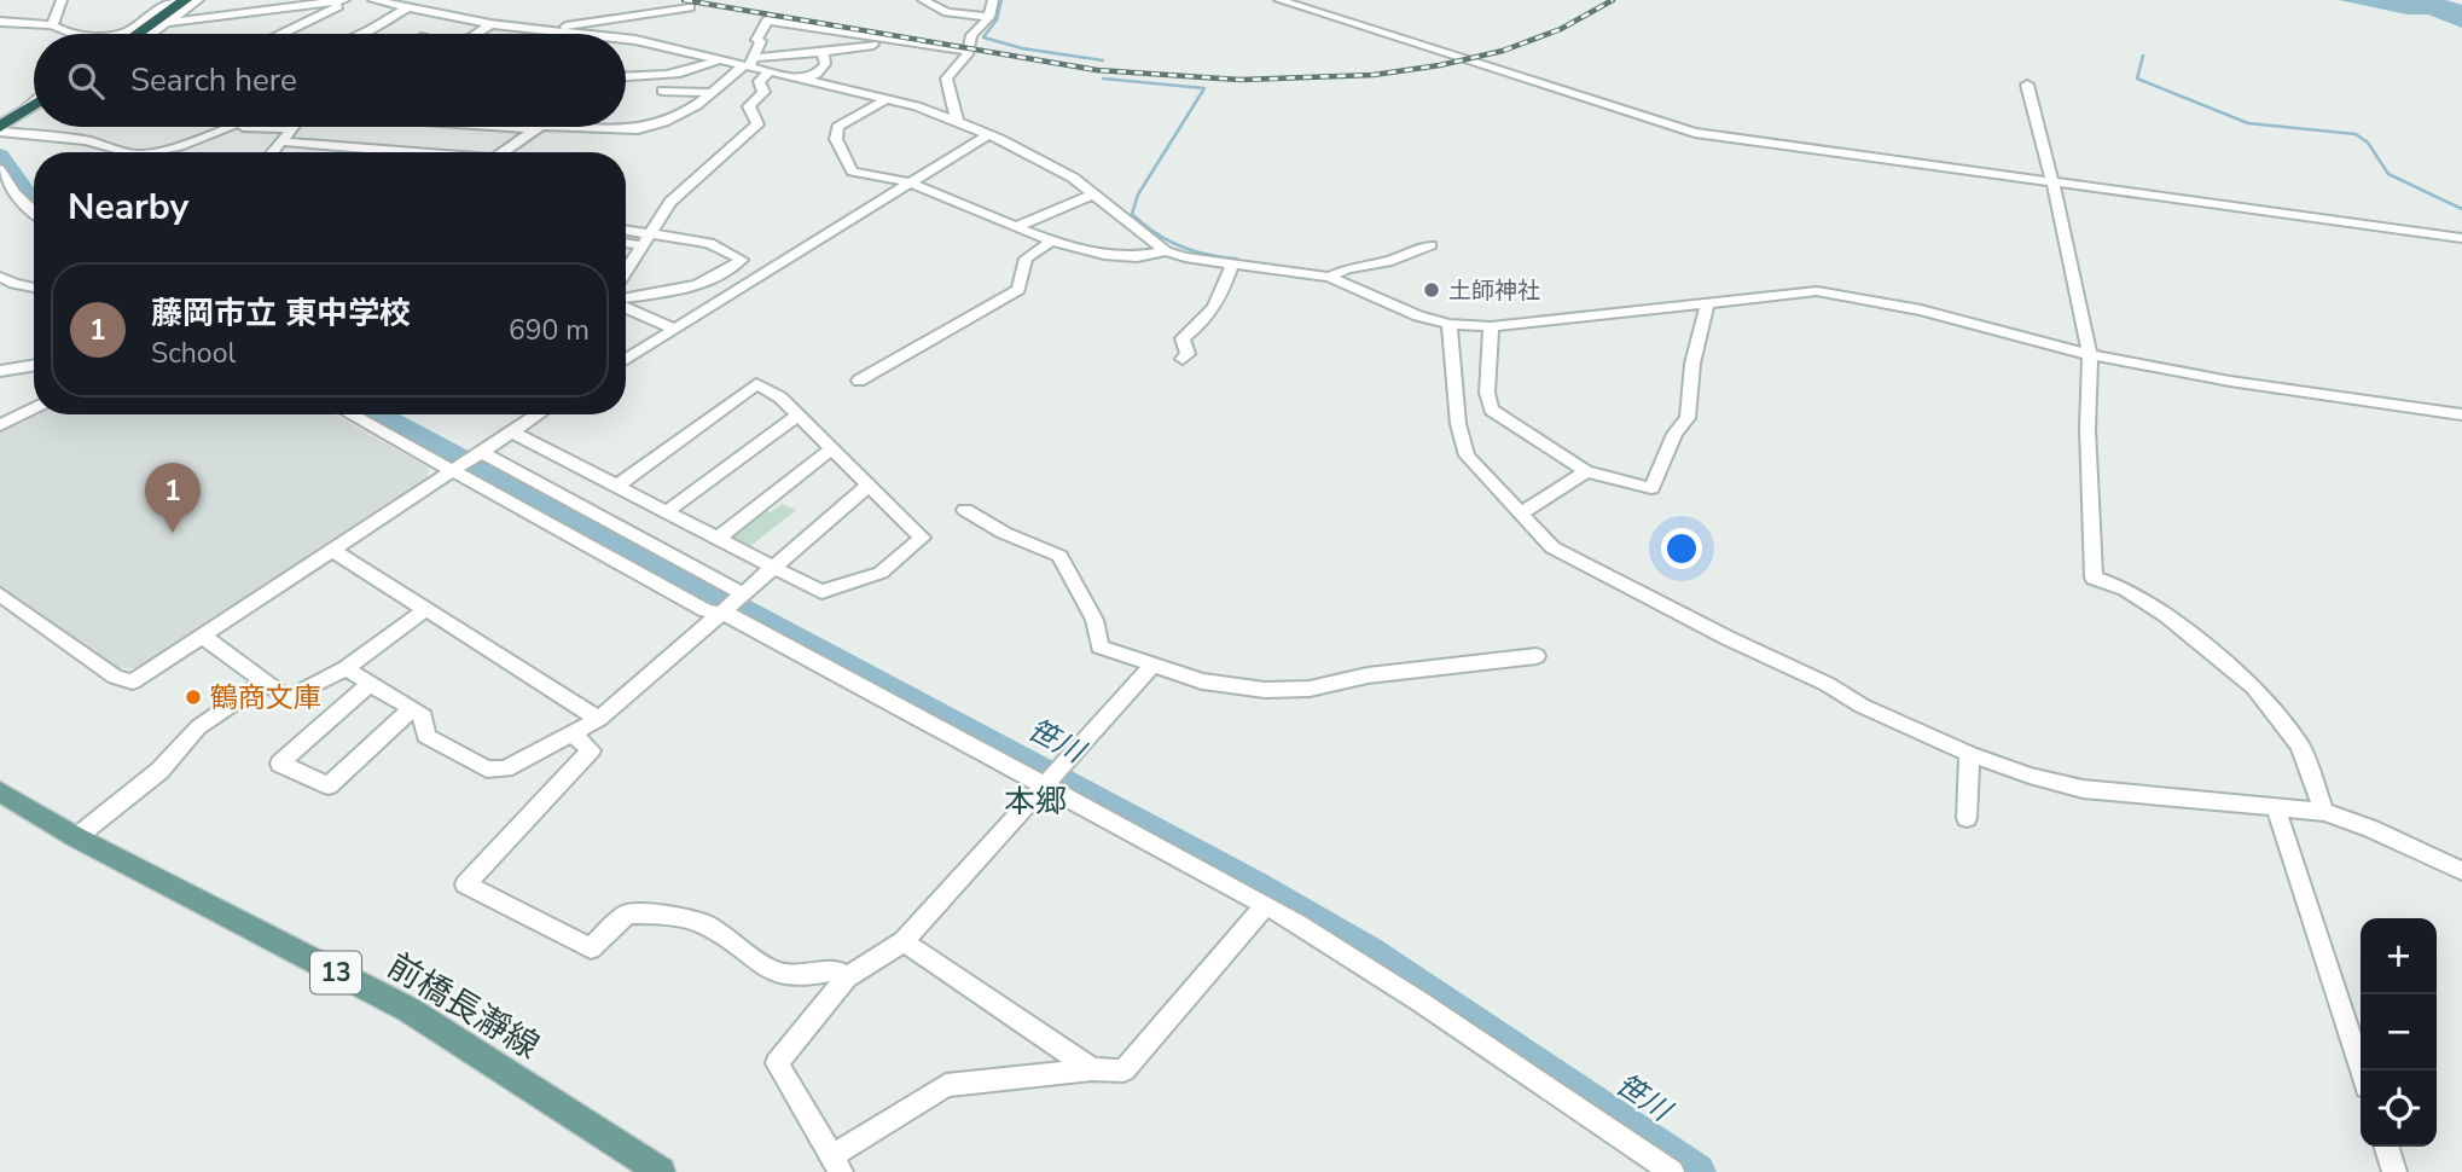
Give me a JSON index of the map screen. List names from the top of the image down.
{
  "streets": {
    "main road": ["13", "前橋長瀞線"]
  },
  "districts": ["本郷"],
  "water": ["笹川"],
  "places": ["土師神社", "鶴商文庫"],
  "page": {
    "search": "Search here",
    "heading": "Nearby",
    "list": [
      {
        "mark": "1",
        "name": "藤岡市立 東中学校",
        "note": "School",
        "value": "690 m"
      }
    ],
    "pins": "1",
    "map_buttons": ["+", "−"]
  }
}
